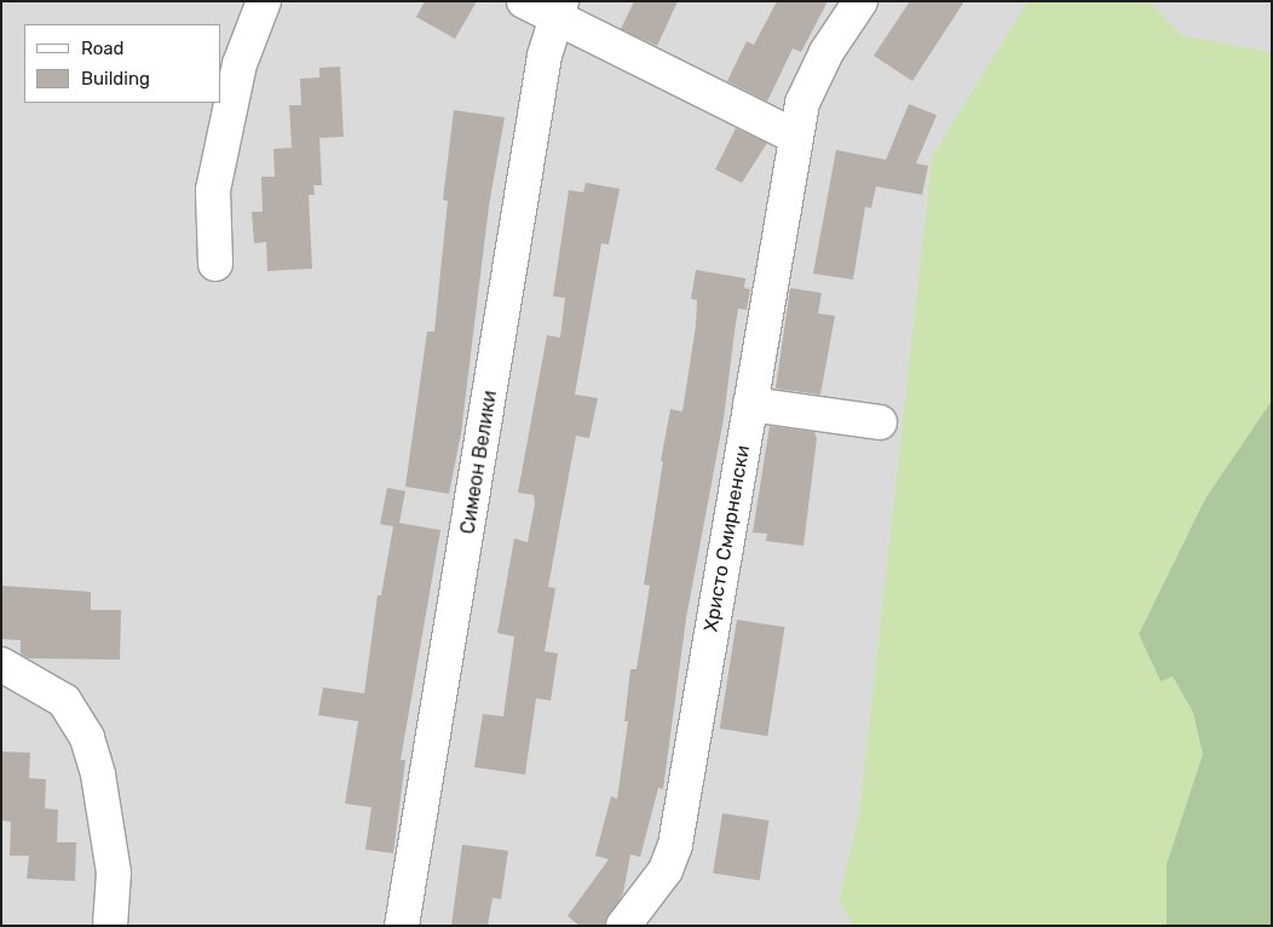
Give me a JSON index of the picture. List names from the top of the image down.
{
  "streets": {
    "street": ["Симеон Велики", "Христо Смирненски"]
  },
  "legend": ["Road", "Building"]
}
